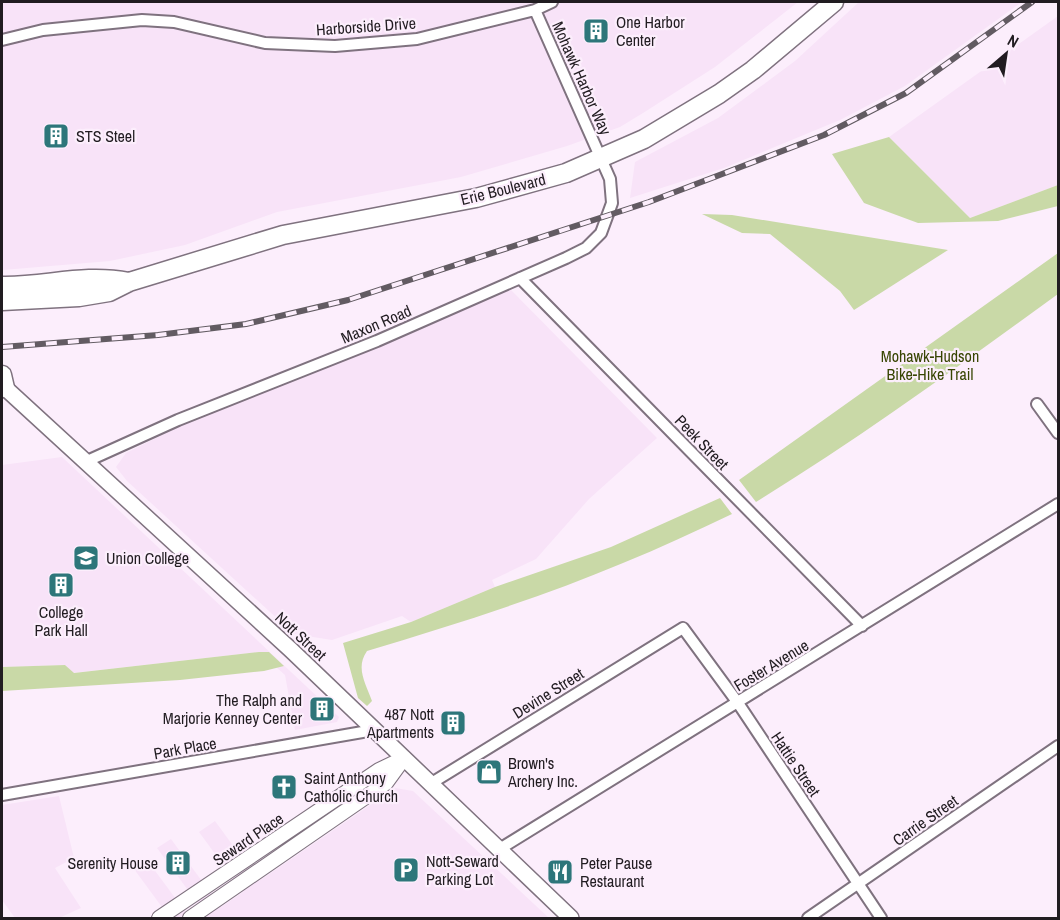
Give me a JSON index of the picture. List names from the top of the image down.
{
  "streets": {
    "highway": ["Erie Boulevard"],
    "main road": ["Nott Street"],
    "street": [
      "Harborside Drive",
      "Mohawk Harbor Way",
      "Maxon Road",
      "Peek Street",
      "Foster Avenue",
      "Devine Street",
      "Park Place",
      "Hattie Street",
      "Carrie Street",
      "Seward Place"
    ]
  },
  "crossings": [
    ["Harborside Drive", "Mohawk Harbor Way"],
    ["Mohawk Harbor Way", "Erie Boulevard"],
    ["Mohawk Harbor Way", "Maxon Road"],
    ["Erie Boulevard", "Maxon Road"],
    ["Maxon Road", "Peek Street"],
    ["Maxon Road", "Nott Street"],
    ["Peek Street", "Foster Avenue"],
    ["Nott Street", "Foster Avenue"],
    ["Nott Street", "Devine Street"],
    ["Nott Street", "Park Place"],
    ["Nott Street", "Seward Place"],
    ["Foster Avenue", "Hattie Street"],
    ["Devine Street", "Hattie Street"],
    ["Hattie Street", "Carrie Street"]
  ],
  "parks": ["Mohawk-Hudson Bike-Hike Trail"],
  "places": {
    "building": [
      "One Harbor Center",
      "STS Steel",
      "College Park Hall",
      "The Ralph and Marjorie Kenney Center",
      "487 Nott Apartments",
      "Serenity House"
    ],
    "school or university": ["Union College"],
    "shop": ["Brown's Archery Inc."],
    "church": ["Saint Anthony Catholic Church"],
    "parking": ["Nott-Seward Parking Lot"],
    "restaurant": ["Peter Pause Restaurant"]
  },
  "north": "top right"
}
